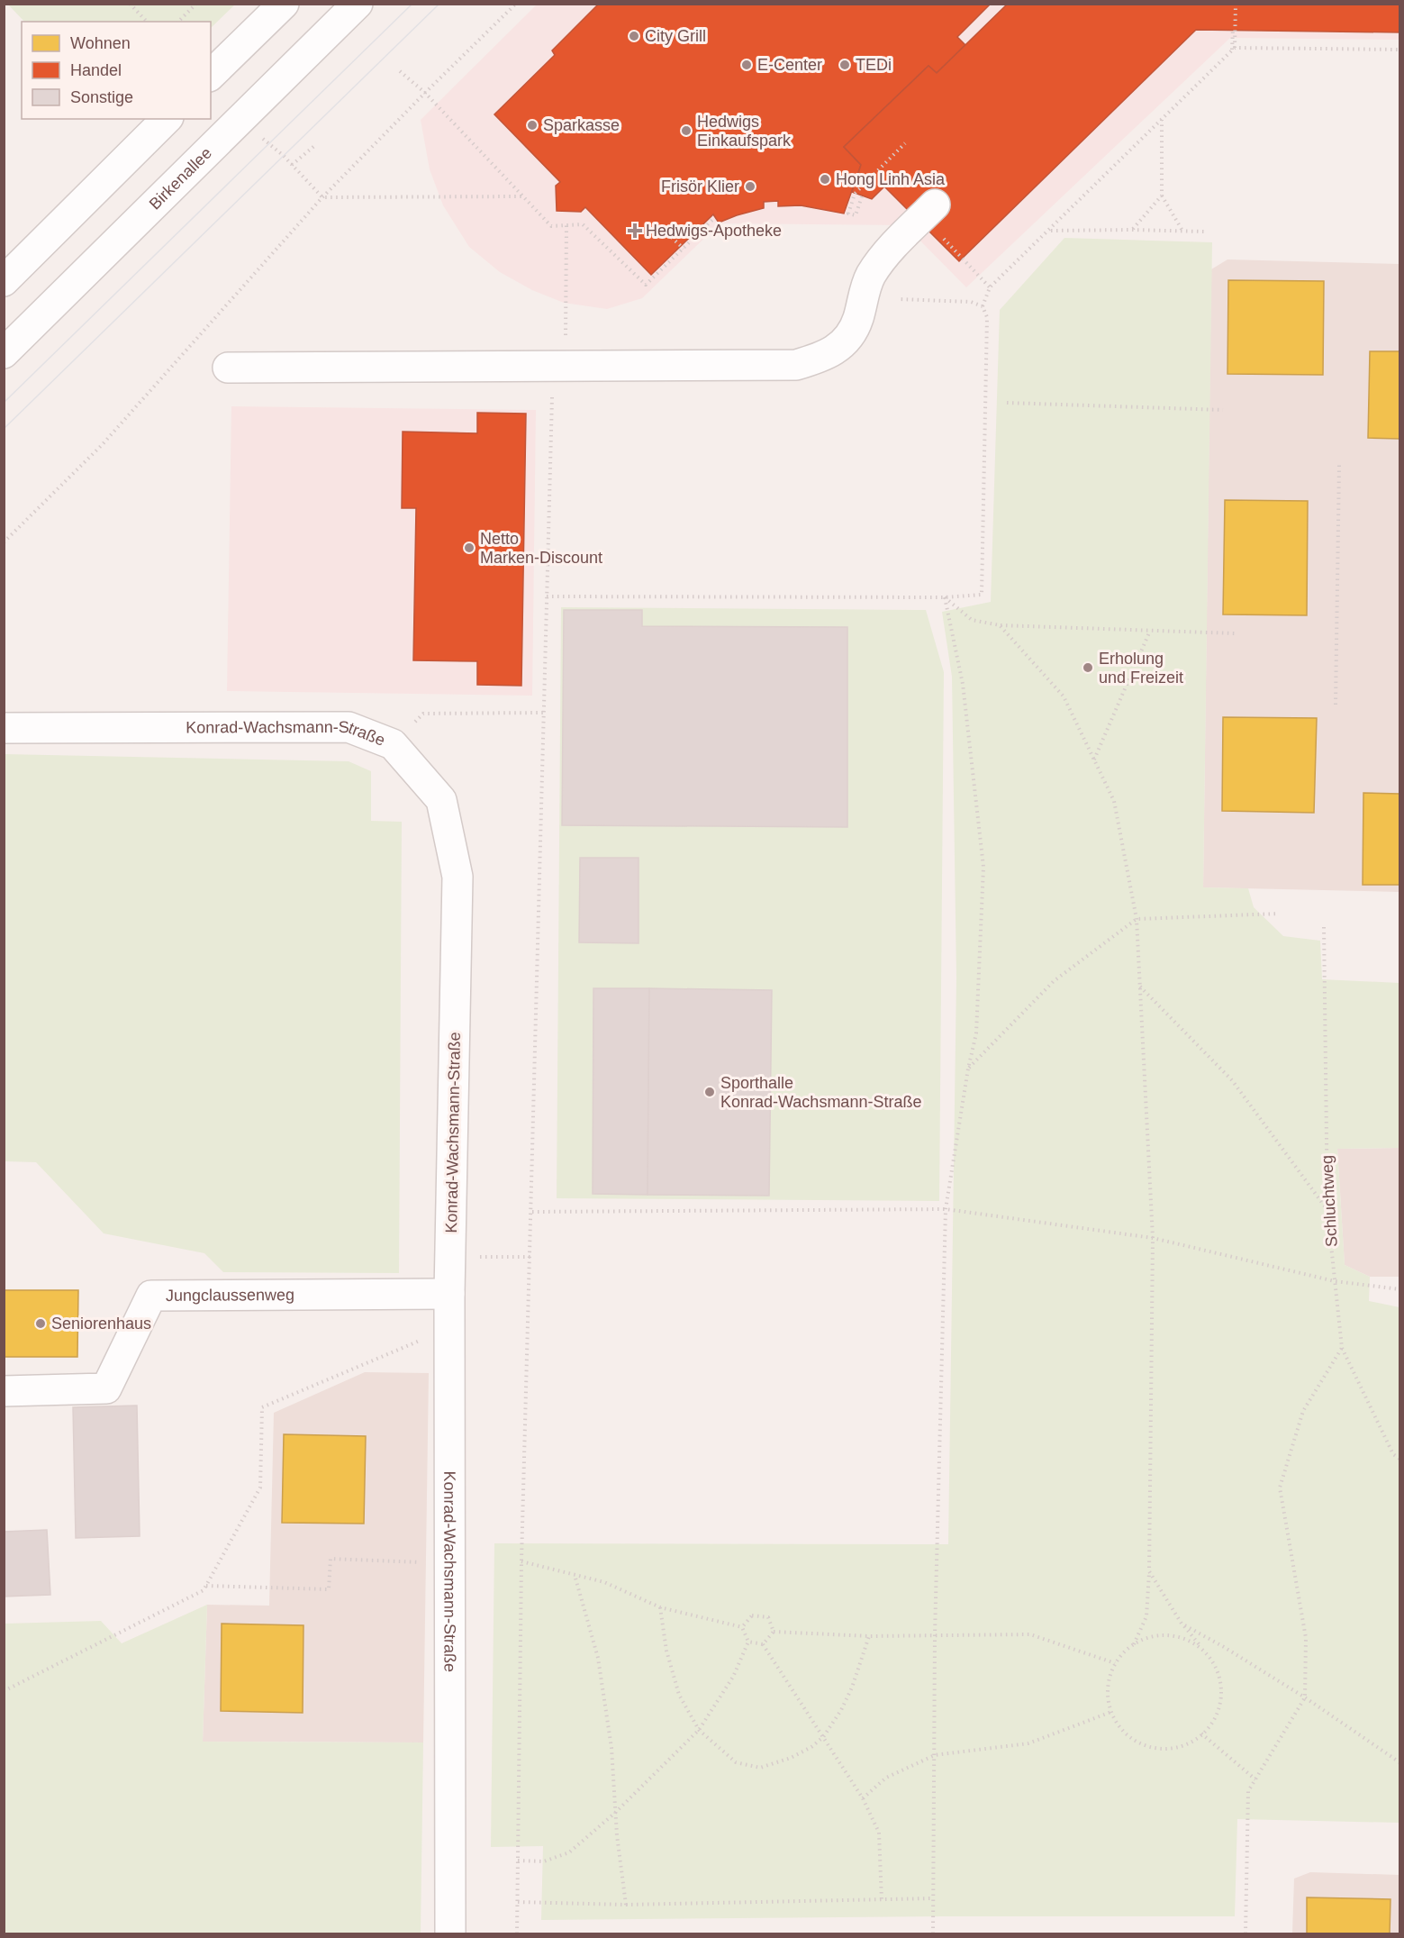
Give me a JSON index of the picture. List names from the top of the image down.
{
  "streets": {
    "street": ["Birkenallee", "Konrad-Wachsmann-Straße", "Jungclaussenweg"],
    "path": ["Schluchtweg"]
  },
  "crossings": [
    ["Konrad-Wachsmann-Straße", "Jungclaussenweg"]
  ],
  "places": {
    "other": [
      "City Grill",
      "E-Center",
      "TEDi",
      "Sparkasse",
      "Hedwigs Einkaufspark",
      "Hong Linh Asia",
      "Frisör Klier",
      "Netto Marken-Discount",
      "Erholung und Freizeit",
      "Sporthalle Konrad-Wachsmann-Straße",
      "Seniorenhaus"
    ],
    "health": ["Hedwigs-Apotheke"]
  },
  "legend": ["Wohnen", "Handel", "Sonstige"]
}
